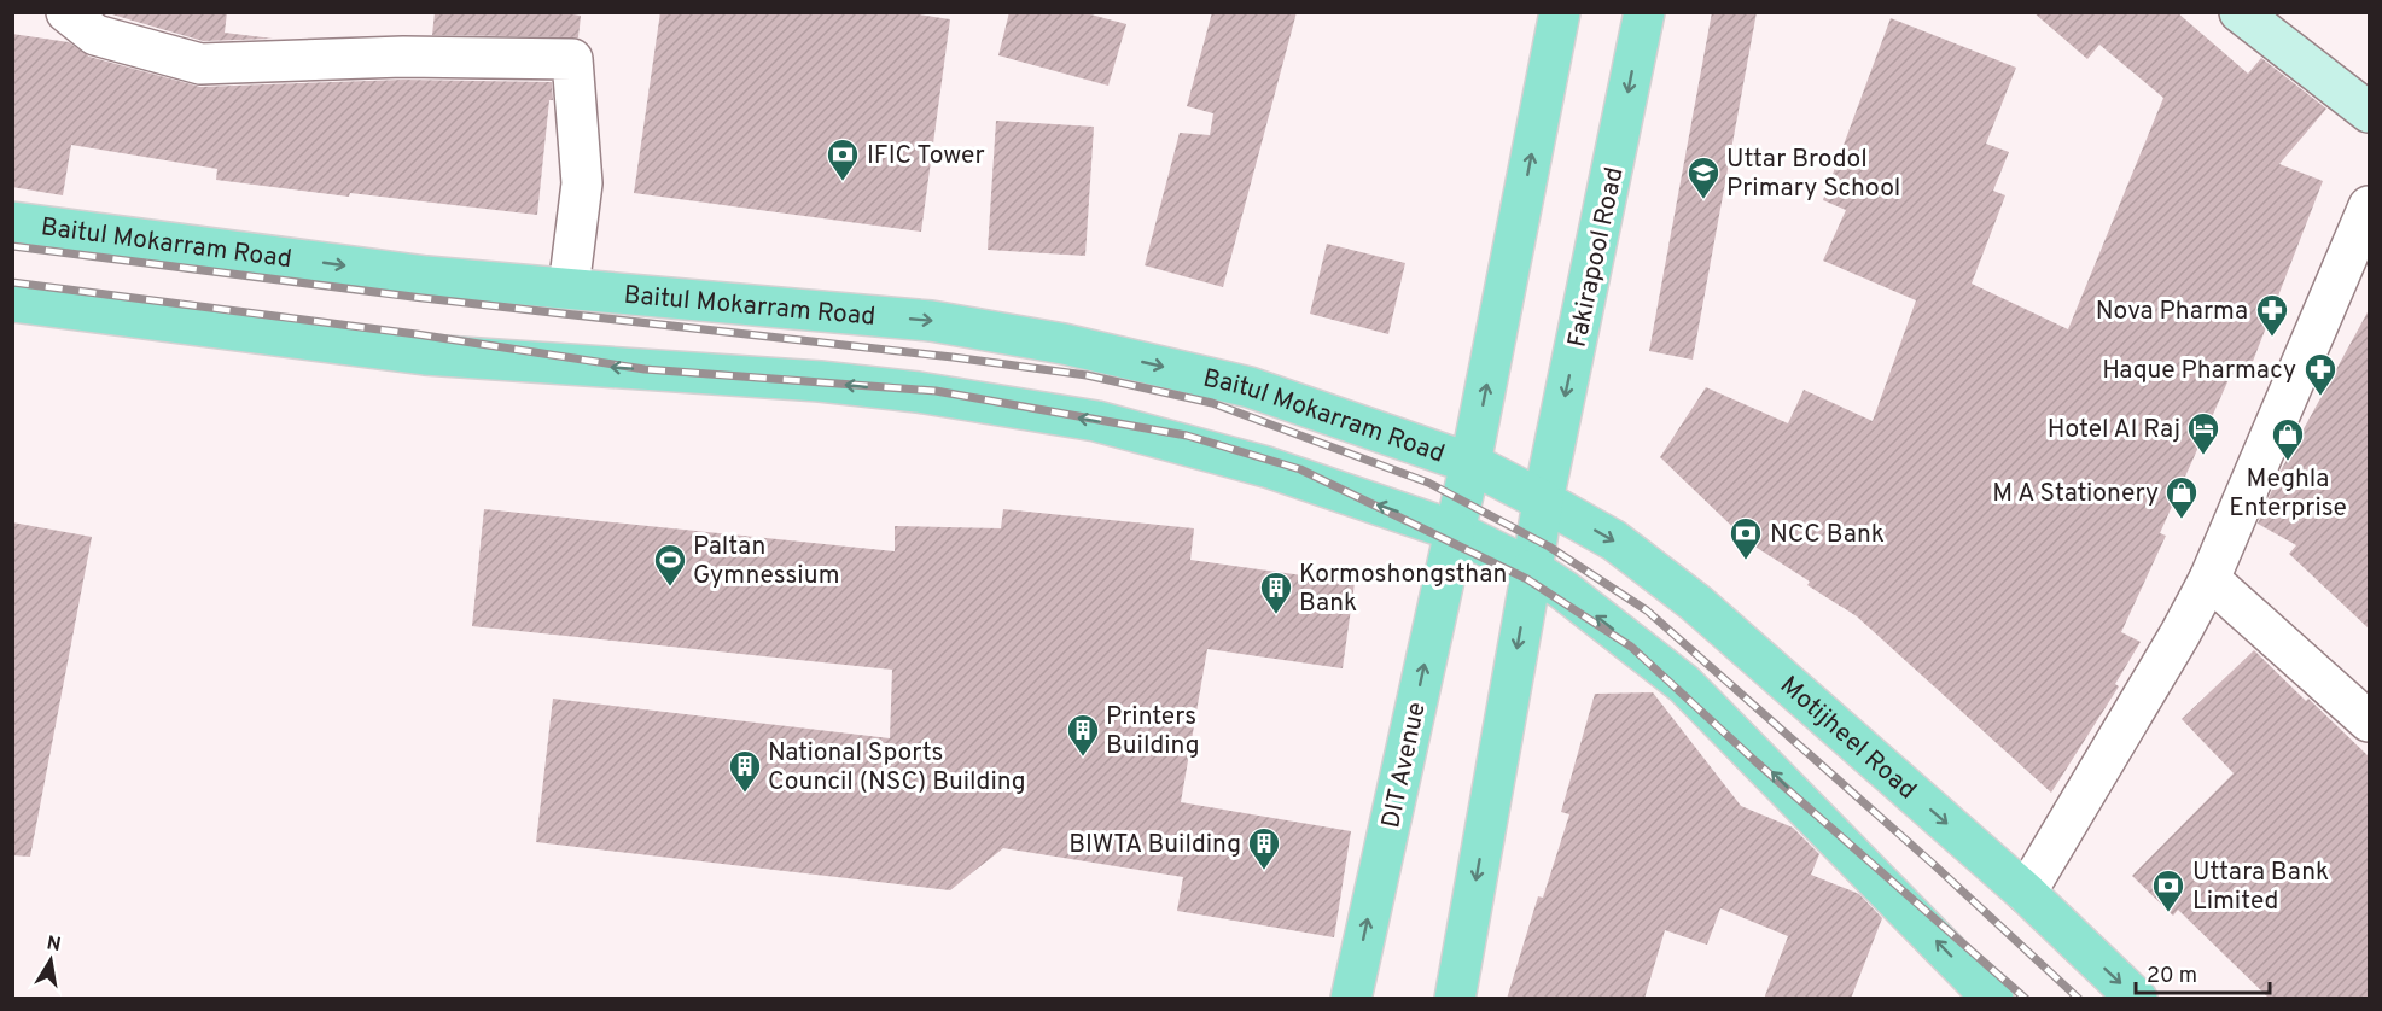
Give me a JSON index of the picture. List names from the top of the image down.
{
  "streets": {
    "main road": [
      "Baitul Mokarram Road",
      "Fakirapool Road",
      "Motijheel Road",
      "DIT Avenue"
    ]
  },
  "crossings": [
    ["Baitul Mokarram Road", "Fakirapool Road"],
    ["Baitul Mokarram Road", "Motijheel Road"],
    ["Baitul Mokarram Road", "DIT Avenue"],
    ["Fakirapool Road", "Motijheel Road"]
  ],
  "places": {
    "bank": ["IFIC Tower", "NCC Bank", "Uttara Bank Limited"],
    "school or university": ["Uttar Brodol Primary School"],
    "pharmacy": ["Nova Pharma", "Haque Pharmacy"],
    "hotel": ["Hotel Al Raj"],
    "shop": ["Meghla Enterprise", "M A Stationery"],
    "sports": ["Paltan Gymnessium"],
    "building": [
      "Kormoshongsthan Bank",
      "Printers Building",
      "National Sports Council (NSC) Building",
      "BIWTA Building"
    ]
  },
  "scale_bar": "20 m",
  "north": "top"
}
